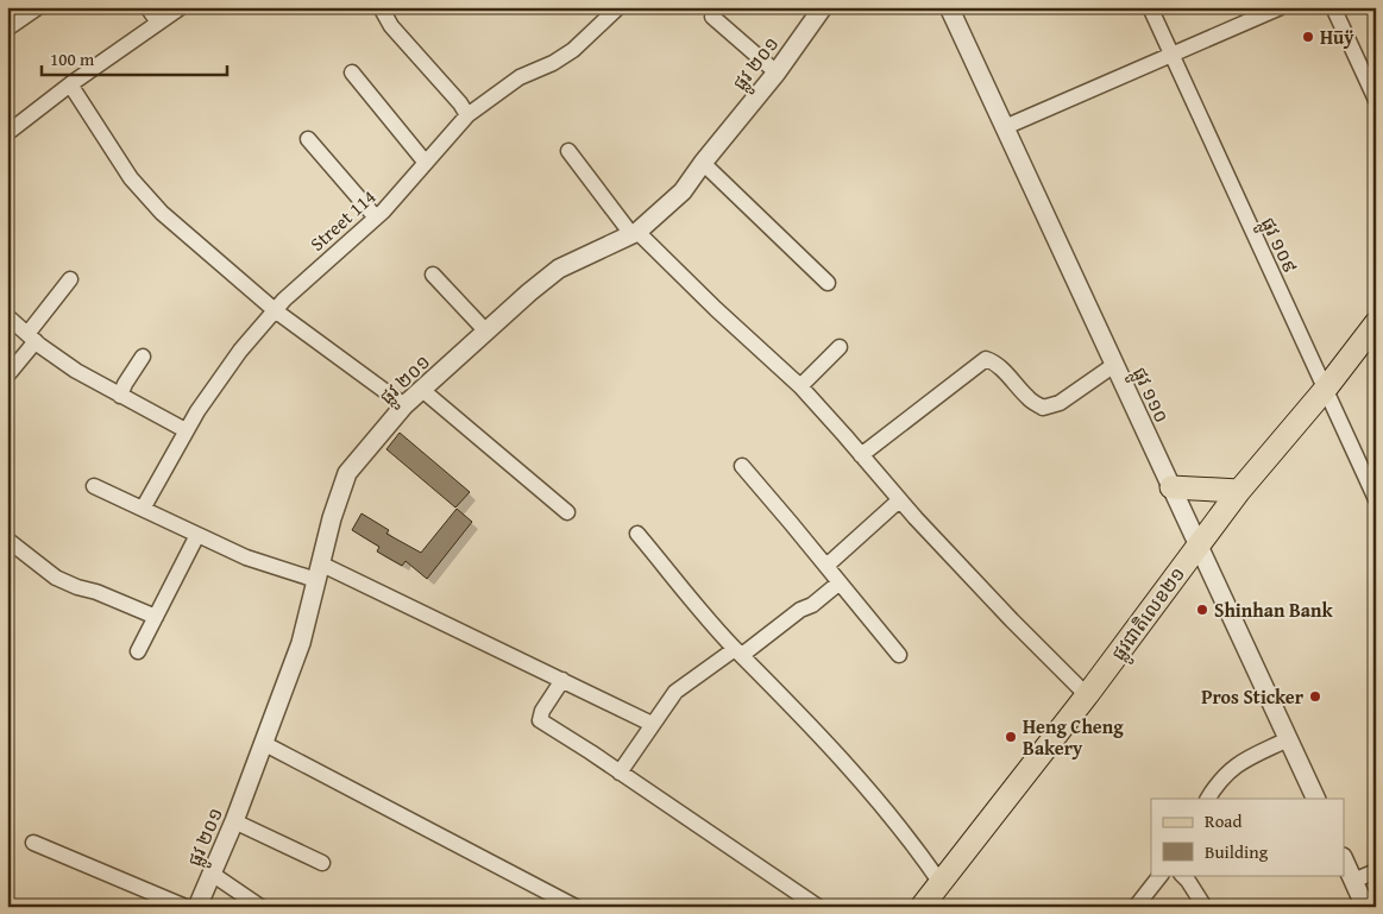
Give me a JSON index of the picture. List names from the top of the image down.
{
  "streets": {
    "main road": ["ផ្លូវជាតិលេខ២១"],
    "street": [
      "ផ្លូវ ២០១",
      "Street 114",
      "ផ្លូវ ១០៩",
      "ផ្លូវ ១១០"
    ]
  },
  "crossings": [
    ["ផ្លូវ ១០៩", "ផ្លូវជាតិលេខ២១"],
    ["ផ្លូវ ១១០", "ផ្លូវជាតិលេខ២១"]
  ],
  "places": [
    "Hūÿ",
    "Shinhan Bank",
    "Pros Sticker",
    "Heng Cheng Bakery"
  ],
  "legend": ["Road", "Building"],
  "scale_bar": "100 m"
}
